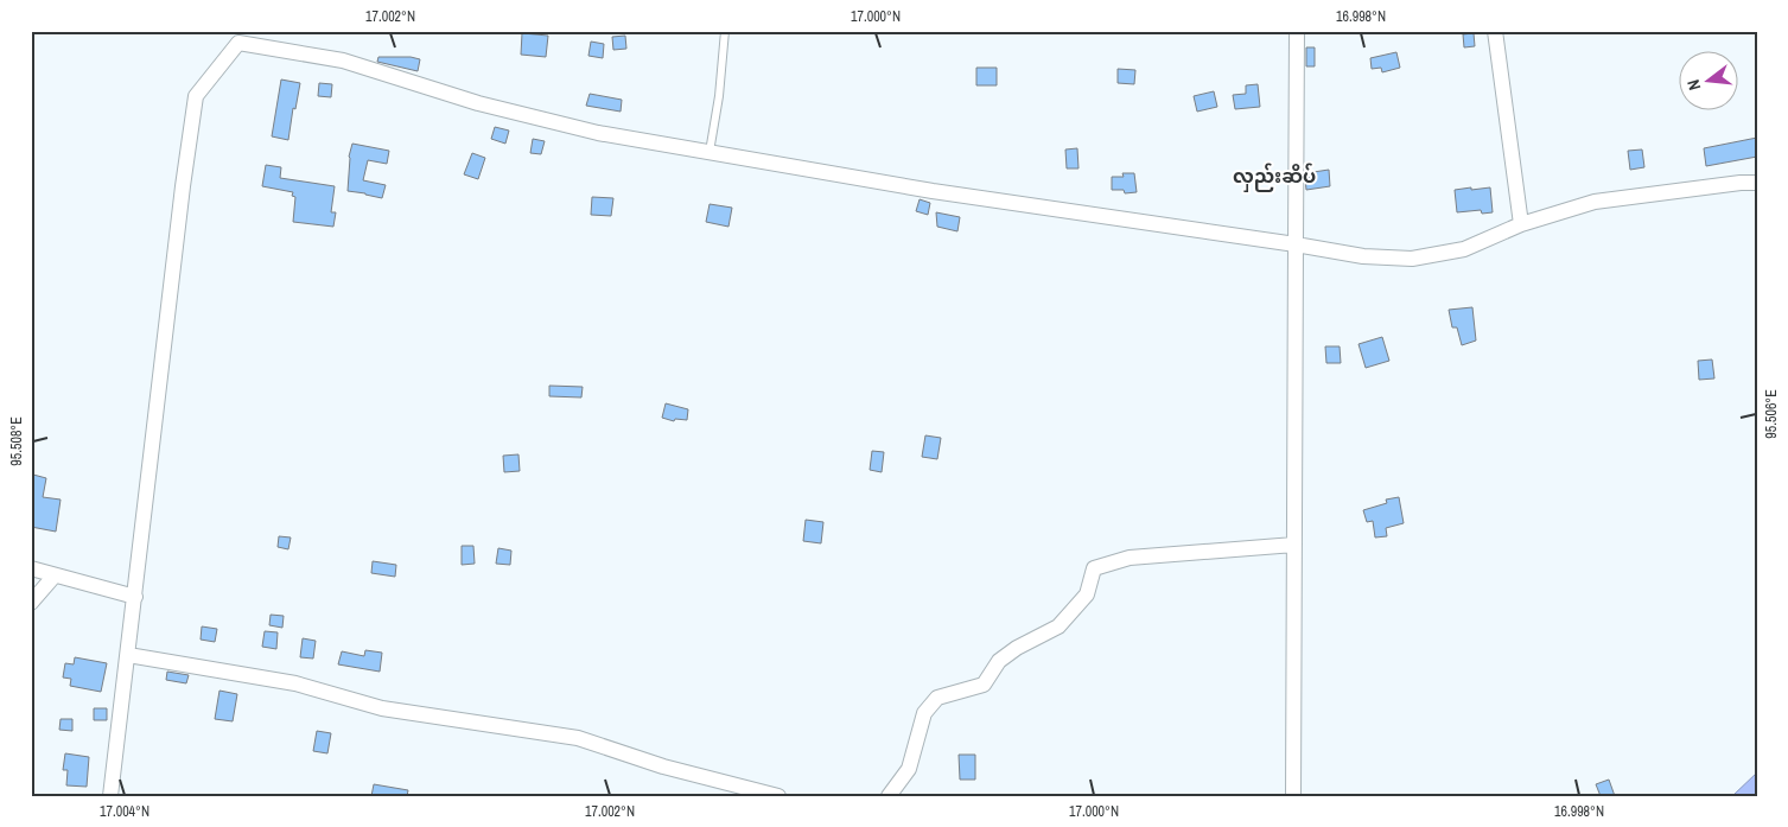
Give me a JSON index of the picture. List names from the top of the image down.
{
  "districts": ["လှည်းဆိပ်"],
  "north": "left",
  "coordinates": [
    "17.002°N",
    "17.000°N",
    "16.998°N",
    "95.506°E",
    "95.508°E",
    "17.004°N"
  ]
}
